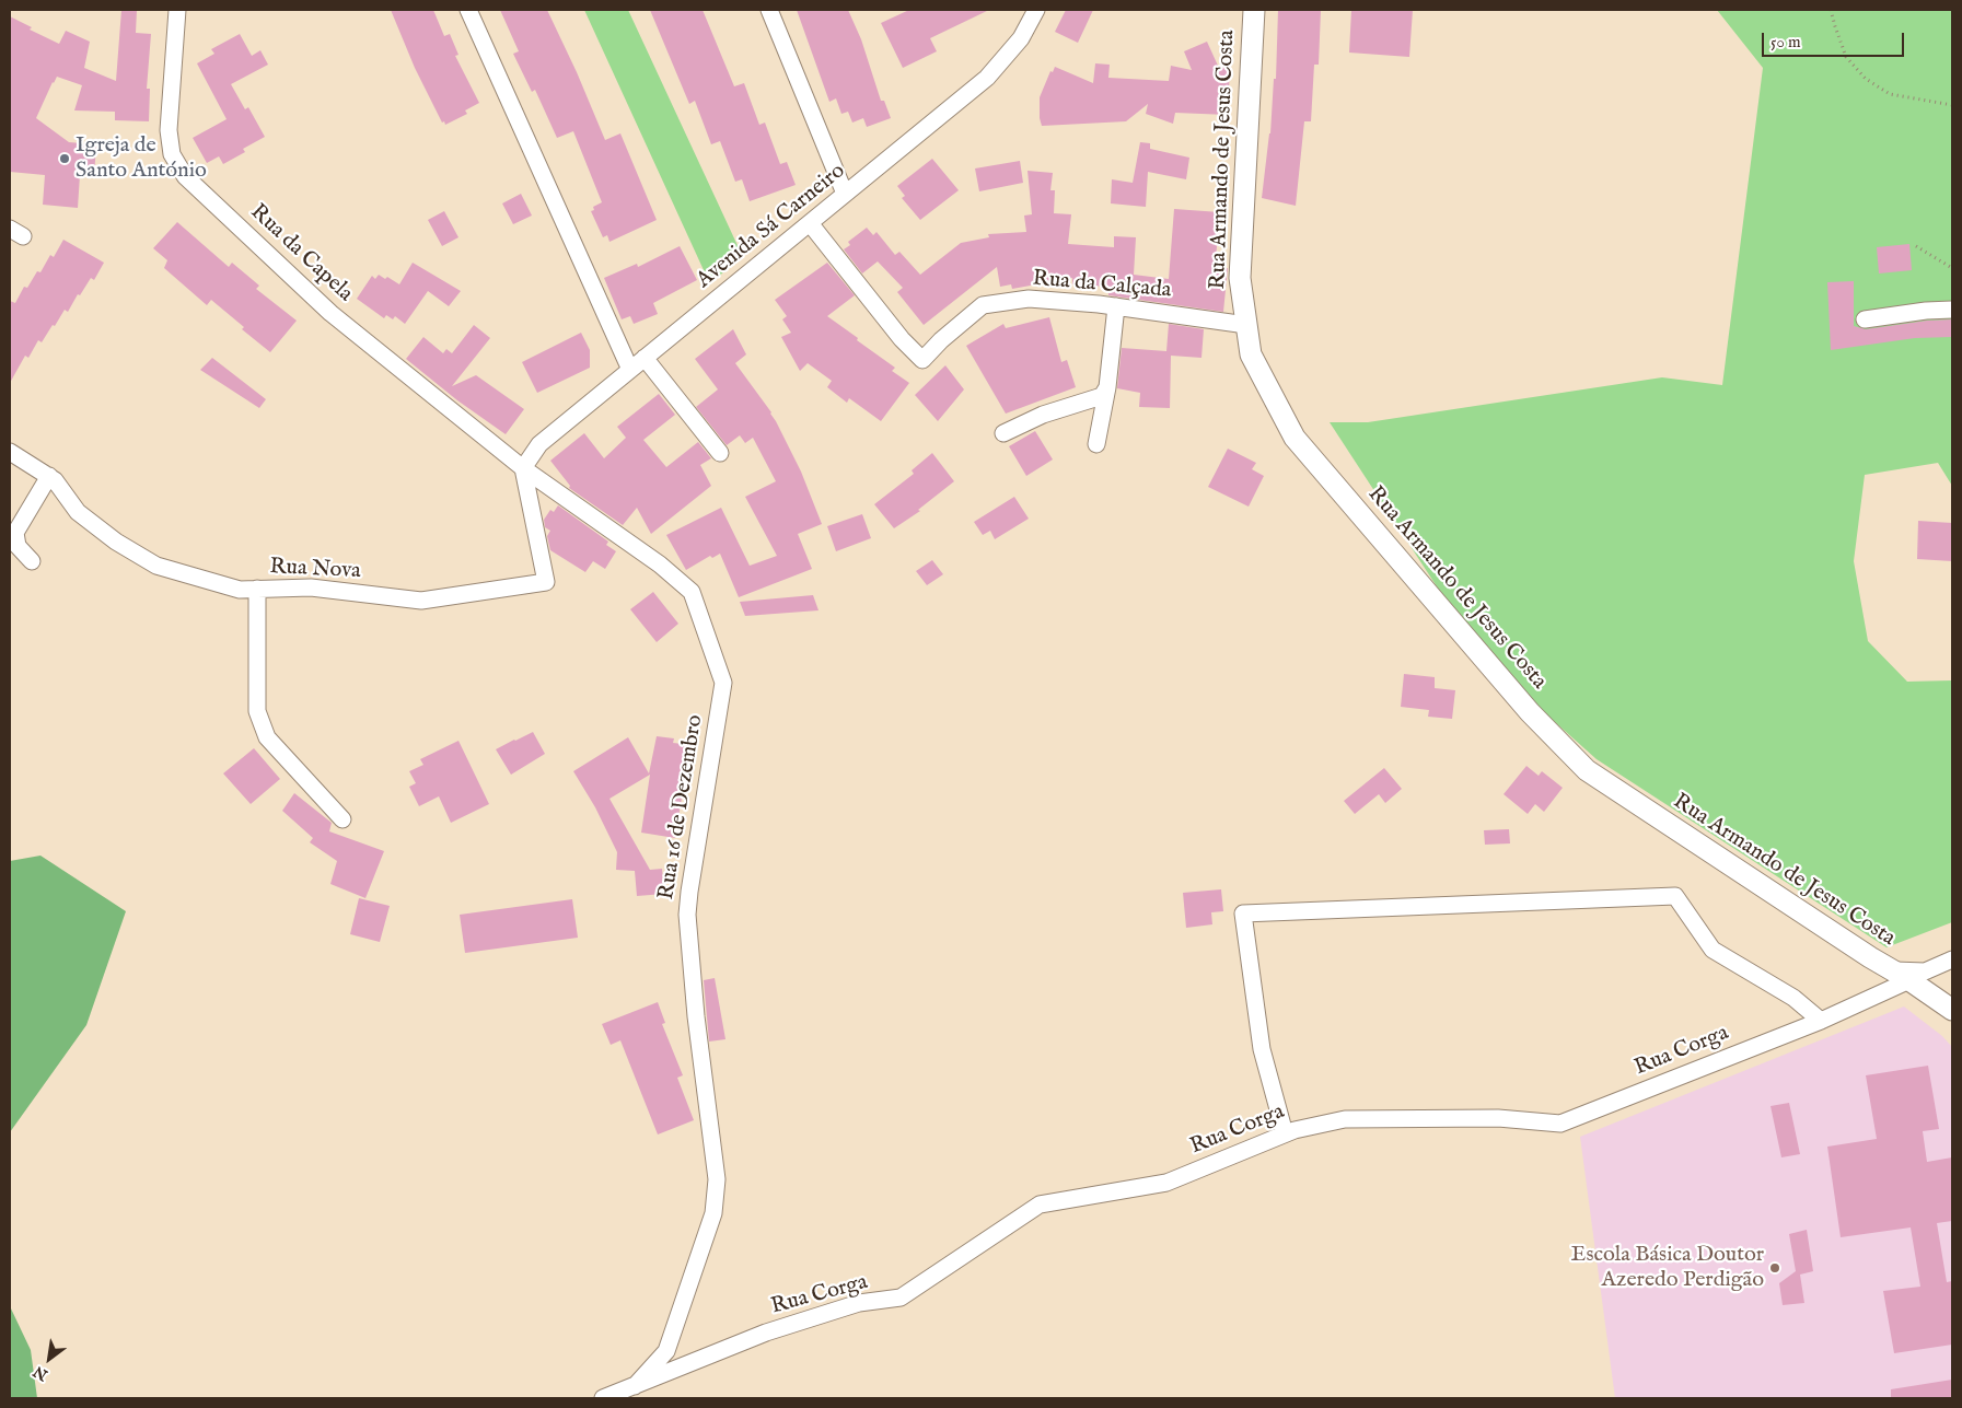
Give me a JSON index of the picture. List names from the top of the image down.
{
  "streets": {
    "street": [
      "Rua Armando de Jesus Costa",
      "Avenida Sá Carneiro",
      "Rua da Capela",
      "Rua da Calçada",
      "Rua Nova",
      "Rua 16 de Dezembro",
      "Rua Corga"
    ]
  },
  "crossings": [
    ["Rua Armando de Jesus Costa", "Rua da Calçada"],
    ["Rua Armando de Jesus Costa", "Rua Corga"],
    ["Avenida Sá Carneiro", "Rua da Capela"],
    ["Avenida Sá Carneiro", "Rua da Calçada"],
    ["Avenida Sá Carneiro", "Rua Nova"],
    ["Avenida Sá Carneiro", "Rua 16 de Dezembro"],
    ["Rua da Capela", "Rua Nova"],
    ["Rua da Capela", "Rua 16 de Dezembro"],
    ["Rua Nova", "Rua 16 de Dezembro"],
    ["Rua 16 de Dezembro", "Rua Corga"]
  ],
  "places": ["Igreja de Santo António", "Escola Básica Doutor Azeredo Perdigão"],
  "scale_bar": "50 m",
  "north": "bottom left"
}
